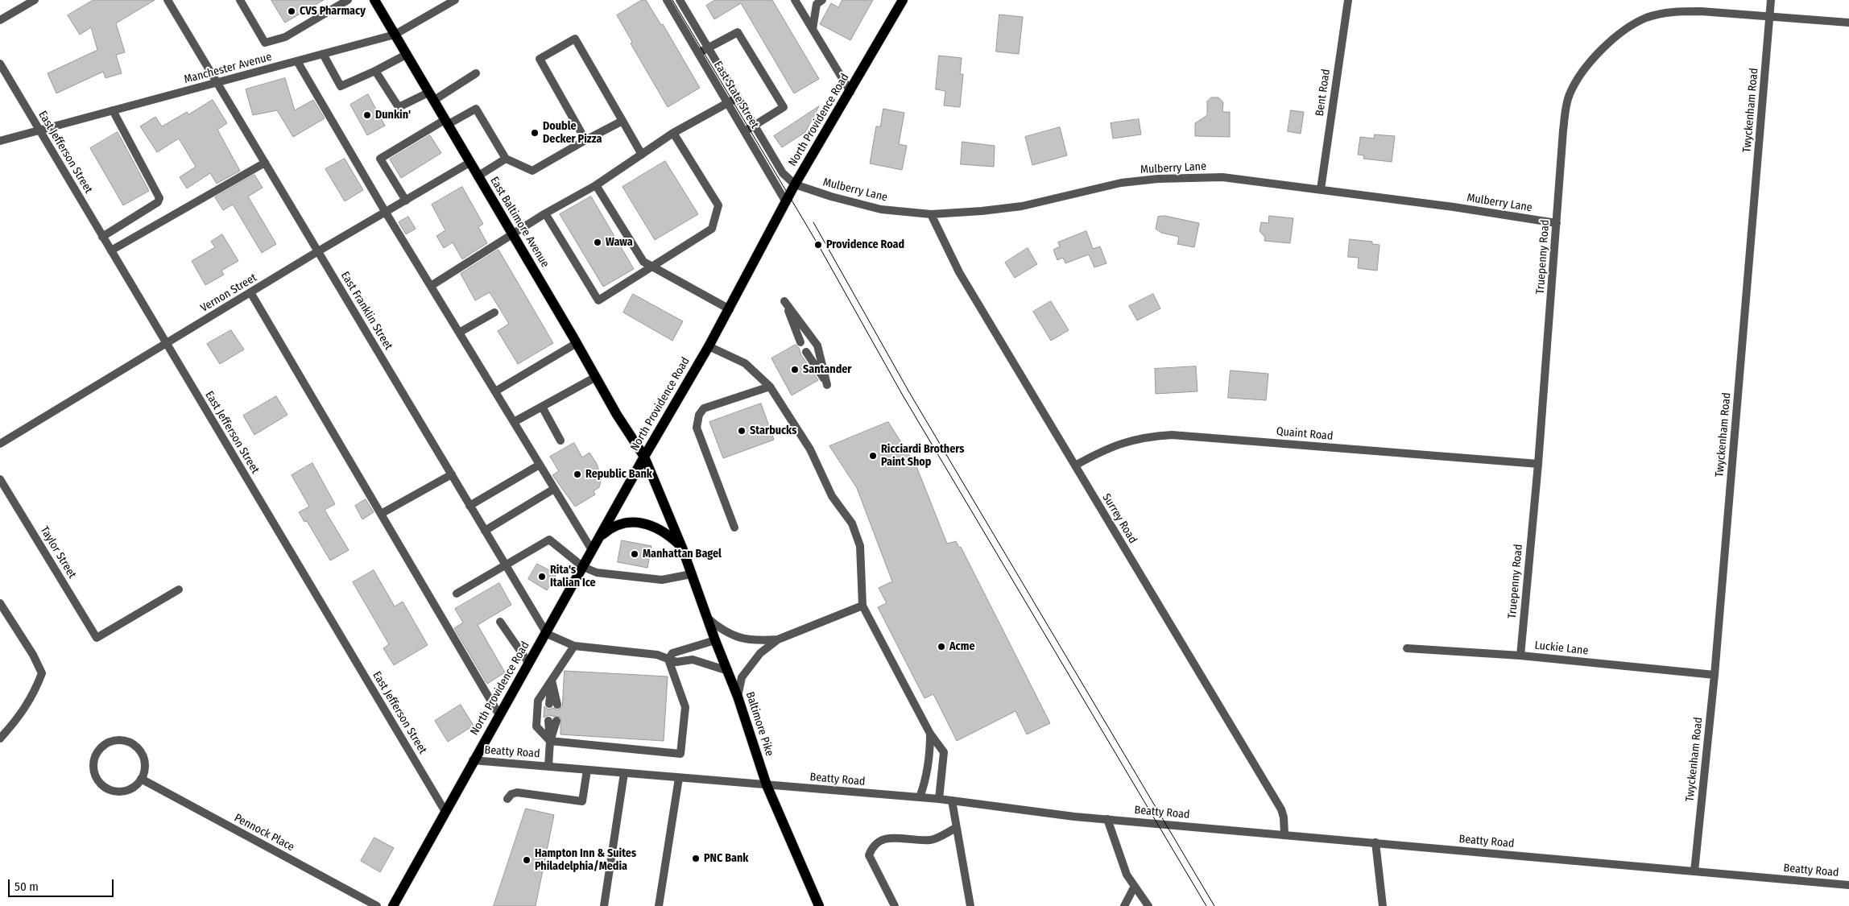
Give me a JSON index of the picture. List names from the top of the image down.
{
  "streets": {
    "main road": ["North Providence Road", "East Baltimore Avenue", "Baltimore Pike"],
    "street": [
      "Manchester Avenue",
      "Bent Road",
      "East State Street",
      "Twyckenham Road",
      "East Jefferson Street",
      "Mulberry Lane",
      "Truepenny Road",
      "Vernon Street",
      "East Franklin Street",
      "Quaint Road",
      "Surrey Road",
      "Taylor Street",
      "Luckie Lane",
      "Beatty Road",
      "Pennock Place"
    ]
  },
  "crossings": [
    ["Manchester Avenue", "East Jefferson Street"],
    ["Manchester Avenue", "East Baltimore Avenue"],
    ["Manchester Avenue", "East Franklin Street"],
    ["Bent Road", "Mulberry Lane"],
    ["East State Street", "North Providence Road"],
    ["East State Street", "Mulberry Lane"],
    ["Twyckenham Road", "Truepenny Road"],
    ["Twyckenham Road", "Luckie Lane"],
    ["Twyckenham Road", "Beatty Road"],
    ["North Providence Road", "East Jefferson Street"],
    ["North Providence Road", "Mulberry Lane"],
    ["North Providence Road", "East Baltimore Avenue"],
    ["North Providence Road", "East Franklin Street"],
    ["North Providence Road", "Beatty Road"],
    ["East Jefferson Street", "Vernon Street"],
    ["Mulberry Lane", "Truepenny Road"],
    ["Mulberry Lane", "Surrey Road"],
    ["East Baltimore Avenue", "Vernon Street"],
    ["East Baltimore Avenue", "Baltimore Pike"],
    ["Truepenny Road", "Quaint Road"],
    ["Truepenny Road", "Luckie Lane"],
    ["Vernon Street", "East Franklin Street"],
    ["Quaint Road", "Surrey Road"],
    ["Surrey Road", "Beatty Road"],
    ["Baltimore Pike", "Beatty Road"]
  ],
  "places": [
    "CVS Pharmacy",
    "Dunkin'",
    "Double Decker Pizza",
    "Wawa",
    "Providence Road",
    "Santander",
    "Starbucks",
    "Ricciardi Brothers Paint Shop",
    "Republic Bank",
    "Manhattan Bagel",
    "Rita's Italian Ice",
    "Acme",
    "PNC Bank",
    "Hampton Inn & Suites Philadelphia/Media"
  ],
  "scale_bar": "50 m"
}
